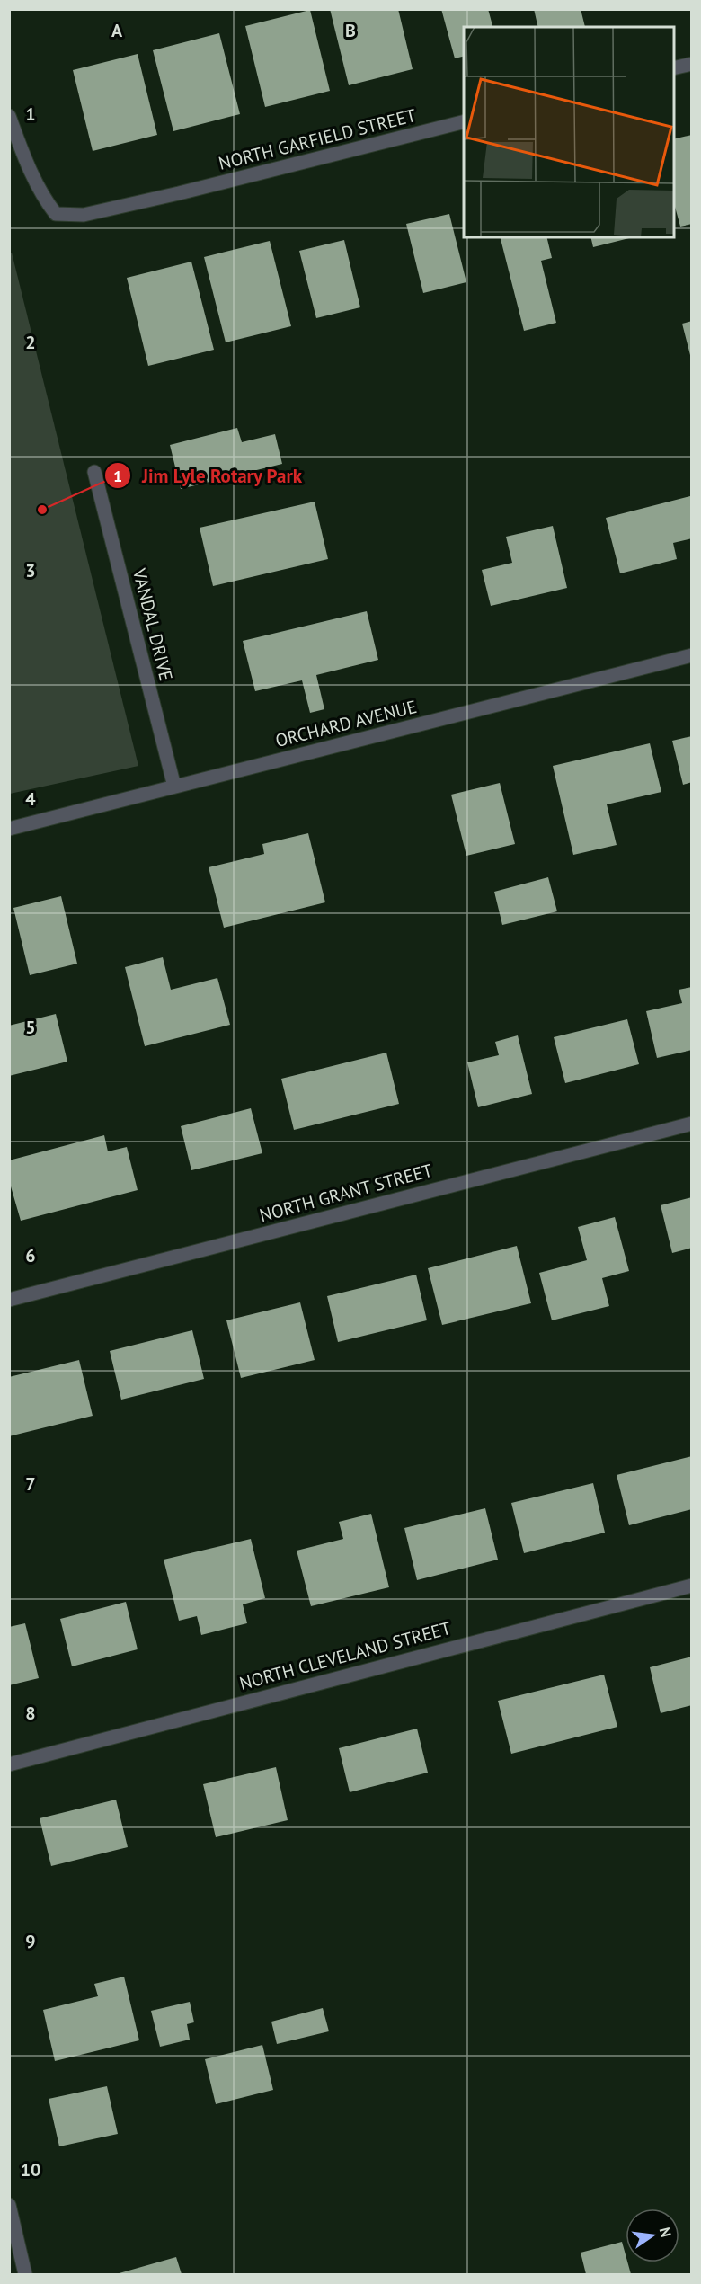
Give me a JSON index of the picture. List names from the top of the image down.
{
  "streets": {
    "street": [
      "NORTH GARFIELD STREET",
      "VANDAL DRIVE",
      "ORCHARD AVENUE",
      "NORTH GRANT STREET",
      "NORTH CLEVELAND STREET"
    ]
  },
  "crossings": [
    ["VANDAL DRIVE", "ORCHARD AVENUE"]
  ],
  "places": ["Jim Lyle Rotary Park"],
  "north": "right",
  "grid": {
    "columns": ["A", "B"],
    "rows": [
      "1",
      "2",
      "3",
      "4",
      "5",
      "6",
      "7",
      "8",
      "9",
      "10"
    ]
  }
}
